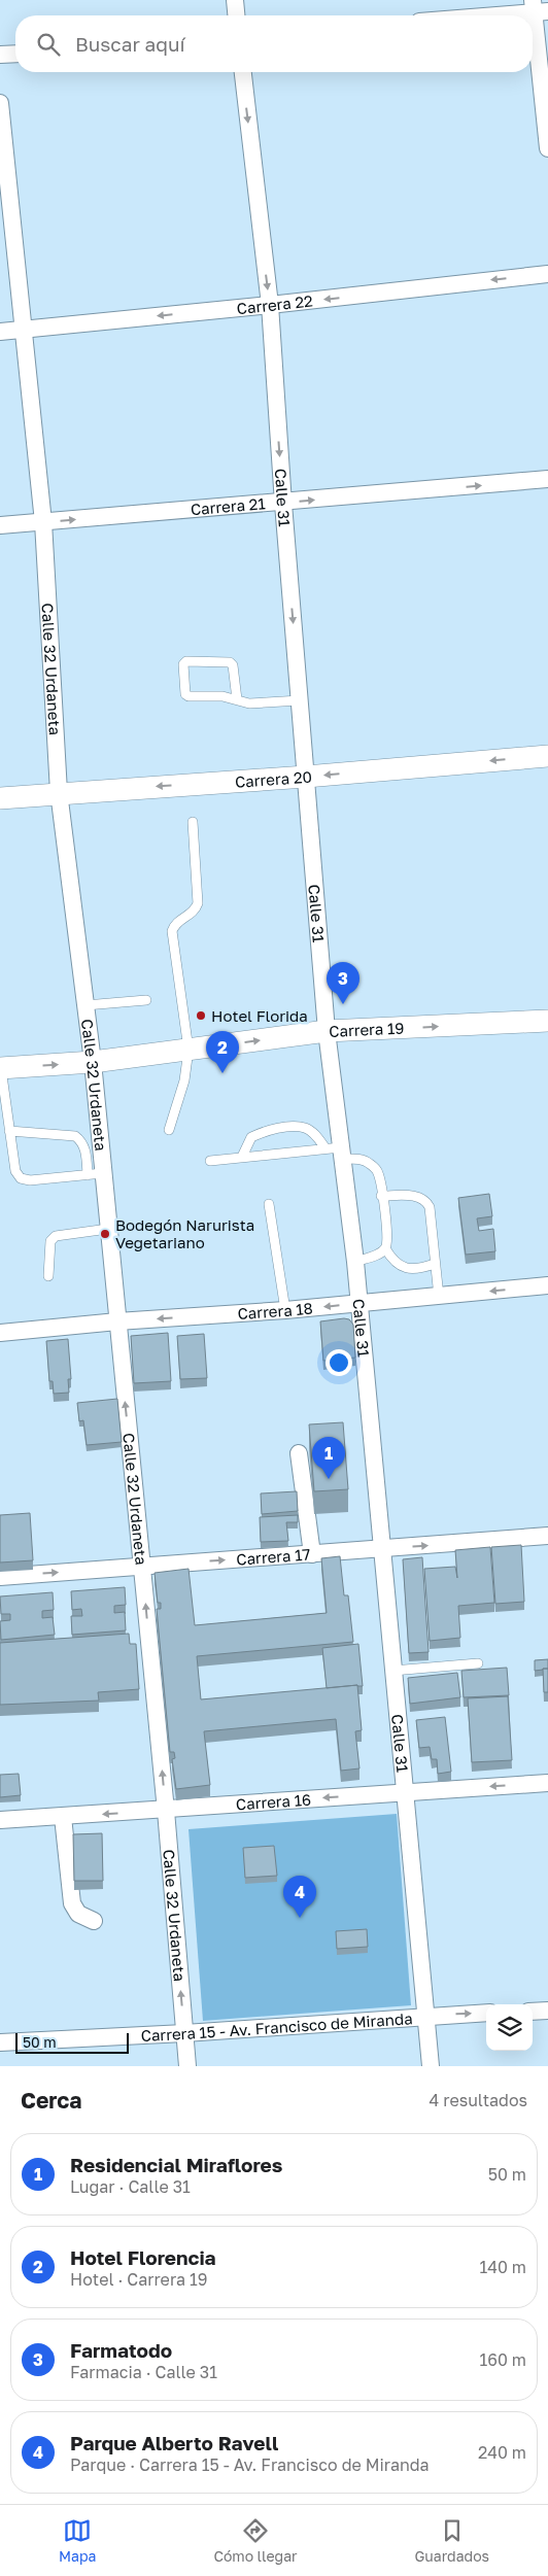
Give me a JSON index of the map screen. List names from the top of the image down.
{
  "streets": {
    "street": [
      "Carrera 22",
      "Calle 31",
      "Carrera 21",
      "Calle 32 Urdaneta",
      "Carrera 20",
      "Carrera 19",
      "Carrera 18",
      "Carrera 17",
      "Carrera 16",
      "Carrera 15 - Av. Francisco de Miranda"
    ]
  },
  "crossings": [
    ["Carrera 22", "Calle 31"],
    ["Carrera 22", "Calle 32 Urdaneta"],
    ["Calle 31", "Carrera 21"],
    ["Calle 31", "Carrera 20"],
    ["Calle 31", "Carrera 19"],
    ["Calle 31", "Carrera 18"],
    ["Calle 31", "Carrera 17"],
    ["Calle 31", "Carrera 16"],
    ["Calle 31", "Carrera 15 - Av. Francisco de Miranda"],
    ["Carrera 21", "Calle 32 Urdaneta"],
    ["Calle 32 Urdaneta", "Carrera 20"],
    ["Calle 32 Urdaneta", "Carrera 19"],
    ["Calle 32 Urdaneta", "Carrera 18"],
    ["Calle 32 Urdaneta", "Carrera 17"],
    ["Calle 32 Urdaneta", "Carrera 16"],
    ["Calle 32 Urdaneta", "Carrera 15 - Av. Francisco de Miranda"]
  ],
  "one_way": [
    "Carrera 22",
    "Carrera 21",
    "Calle 32 Urdaneta",
    "Carrera 20",
    "Carrera 19",
    "Carrera 18",
    "Carrera 17",
    "Carrera 16"
  ],
  "places": ["Hotel Florida", "Bodegón Narurista Vegetariano"],
  "scale_bar": "50 m",
  "page": {
    "search": "Buscar aquí",
    "pins": [
      "3",
      "2",
      "1",
      "4"
    ],
    "scale": "50 m",
    "heading": ["Cerca", "4 resultados"],
    "list": [
      {
        "mark": "1",
        "name": "Residencial Miraflores",
        "note": "Lugar · Calle 31",
        "value": "50 m"
      },
      {
        "mark": "2",
        "name": "Hotel Florencia",
        "note": "Hotel · Carrera 19",
        "value": "140 m"
      },
      {
        "mark": "3",
        "name": "Farmatodo",
        "note": "Farmacia · Calle 31",
        "value": "160 m"
      },
      {
        "mark": "4",
        "name": "Parque Alberto Ravell",
        "note": "Parque · Carrera 15 - Av. Francisco de Miranda",
        "value": "240 m"
      }
    ],
    "nav": ["Mapa", "Cómo llegar", "Guardados"]
  }
}
